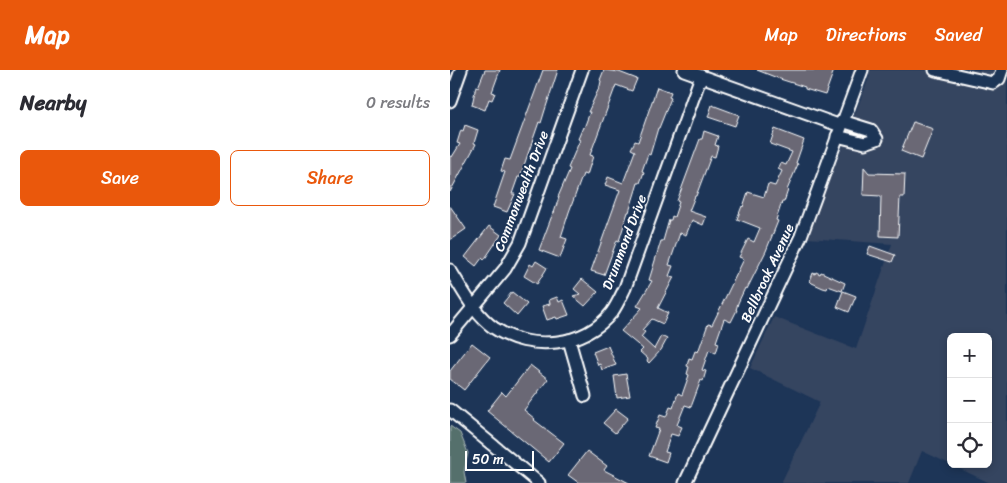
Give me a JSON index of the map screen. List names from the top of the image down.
{
  "streets": {
    "street": ["Commonwealth Drive", "Drummond Drive", "Bellbrook Avenue"]
  },
  "crossings": [
    ["Commonwealth Drive", "Drummond Drive"]
  ],
  "scale_bar": "50 m",
  "page": {
    "header": "Map",
    "nav": ["Map", "Directions", "Saved"],
    "heading": ["Nearby", "0 results"],
    "buttons": ["Save", "Share"],
    "map_buttons": ["+", "−"],
    "scale": "50 m"
  }
}
